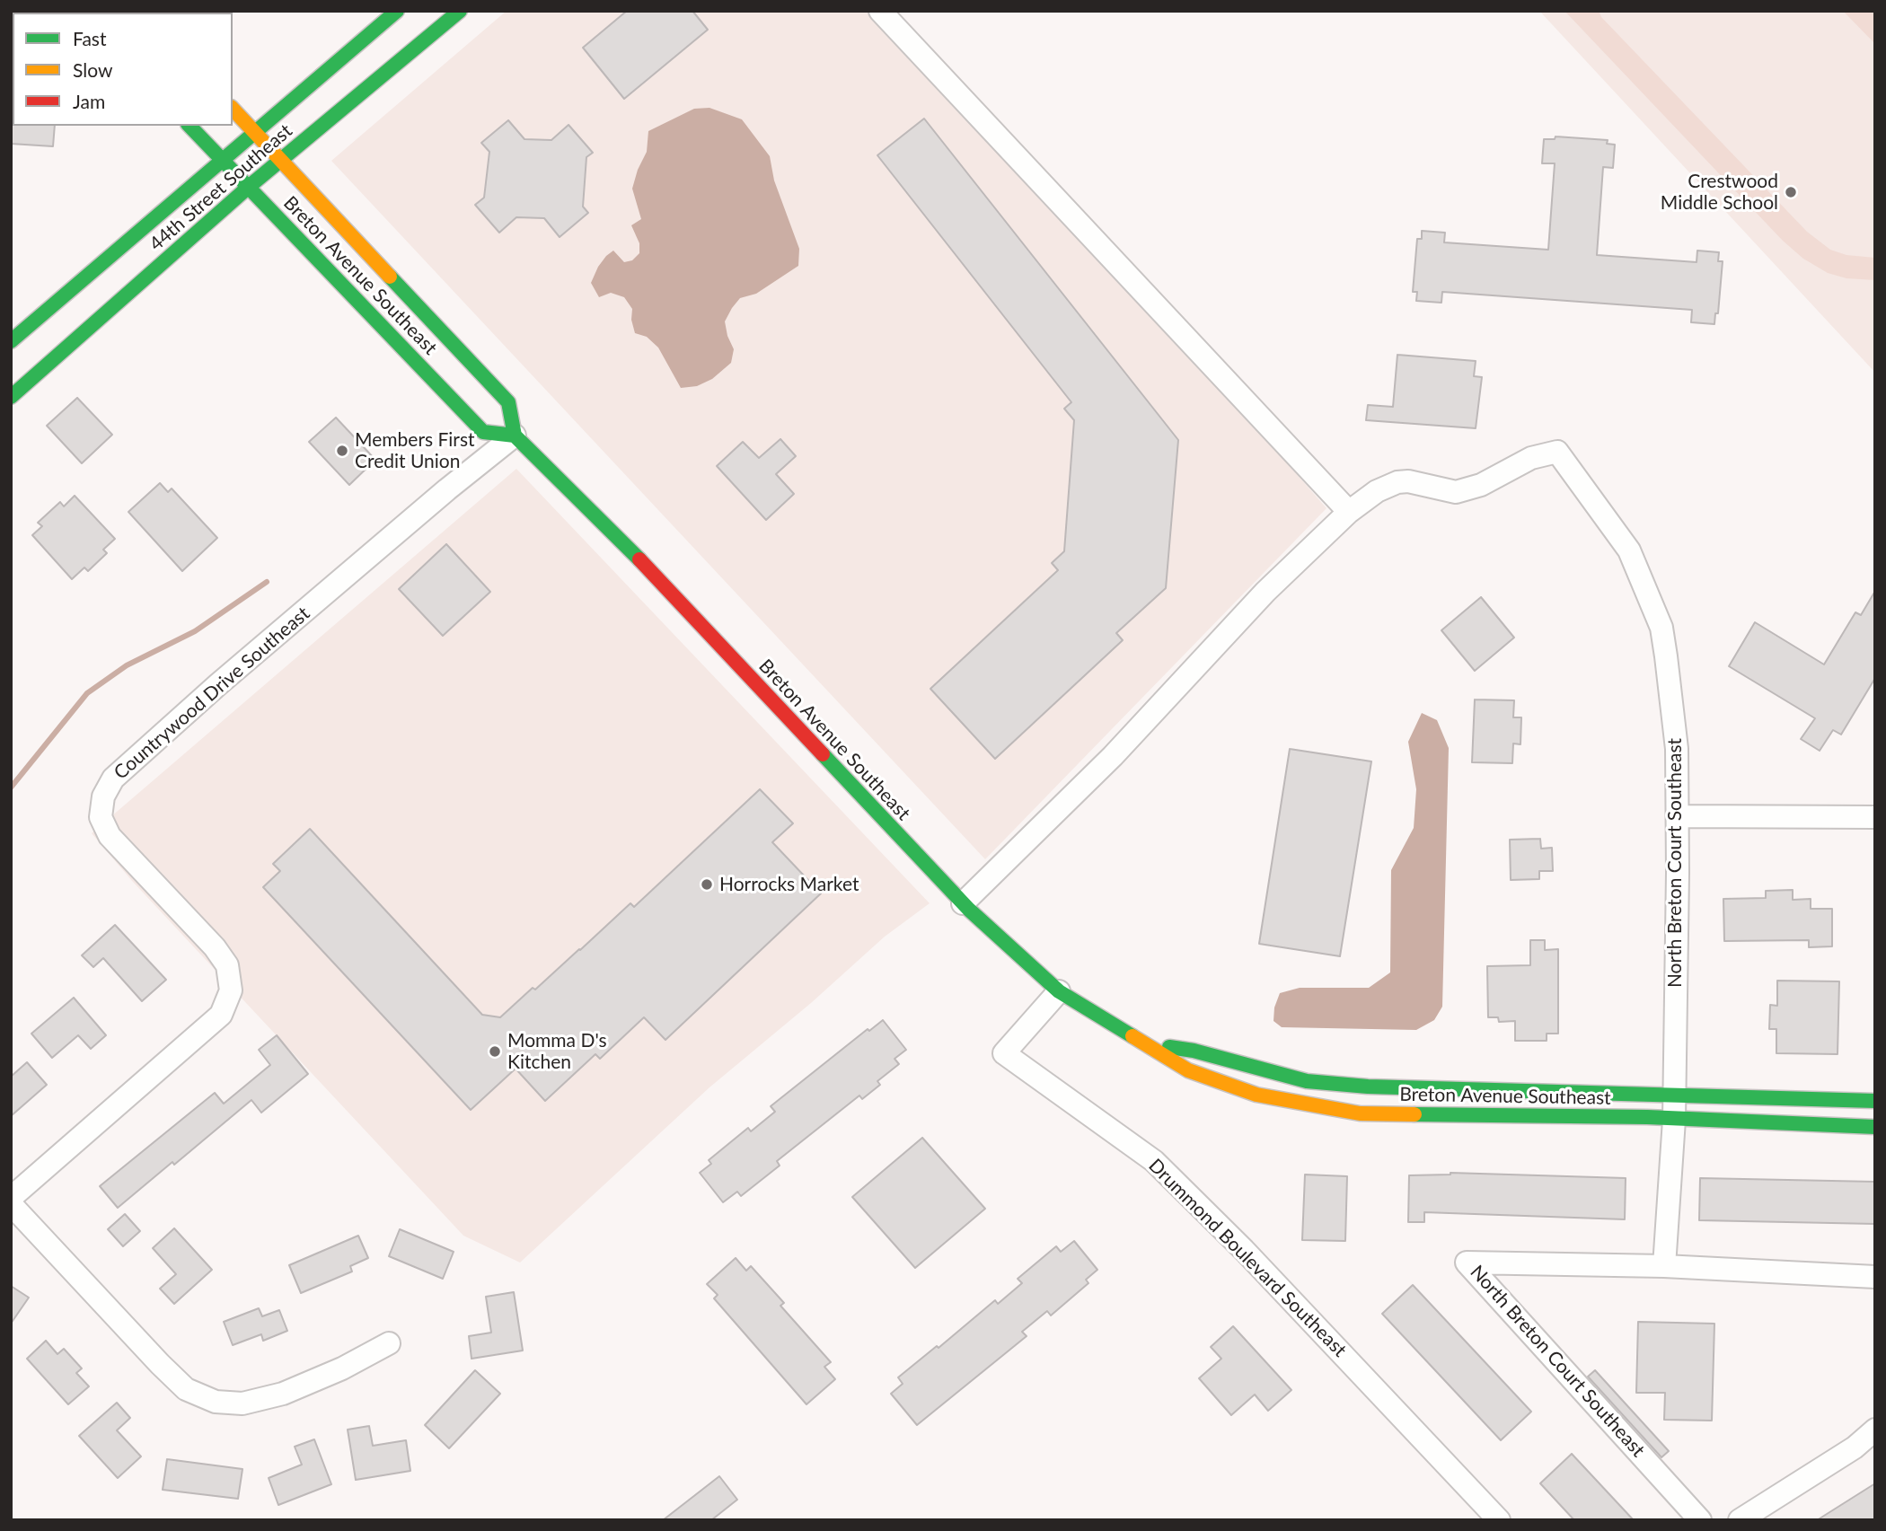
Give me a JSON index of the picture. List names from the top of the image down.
{
  "streets": {
    "main road": ["44th Street Southeast", "Breton Avenue Southeast"],
    "street": ["Countrywood Drive Southeast", "North Breton Court Southeast", "Drummond Boulevard Southeast"]
  },
  "crossings": [
    ["44th Street Southeast", "Breton Avenue Southeast"],
    ["Breton Avenue Southeast", "Countrywood Drive Southeast"],
    ["Breton Avenue Southeast", "North Breton Court Southeast"],
    ["Breton Avenue Southeast", "Drummond Boulevard Southeast"]
  ],
  "places": [
    "Crestwood Middle School",
    "Members First Credit Union",
    "Horrocks Market",
    "Momma D's Kitchen"
  ],
  "legend": ["Fast", "Slow", "Jam"]
}
